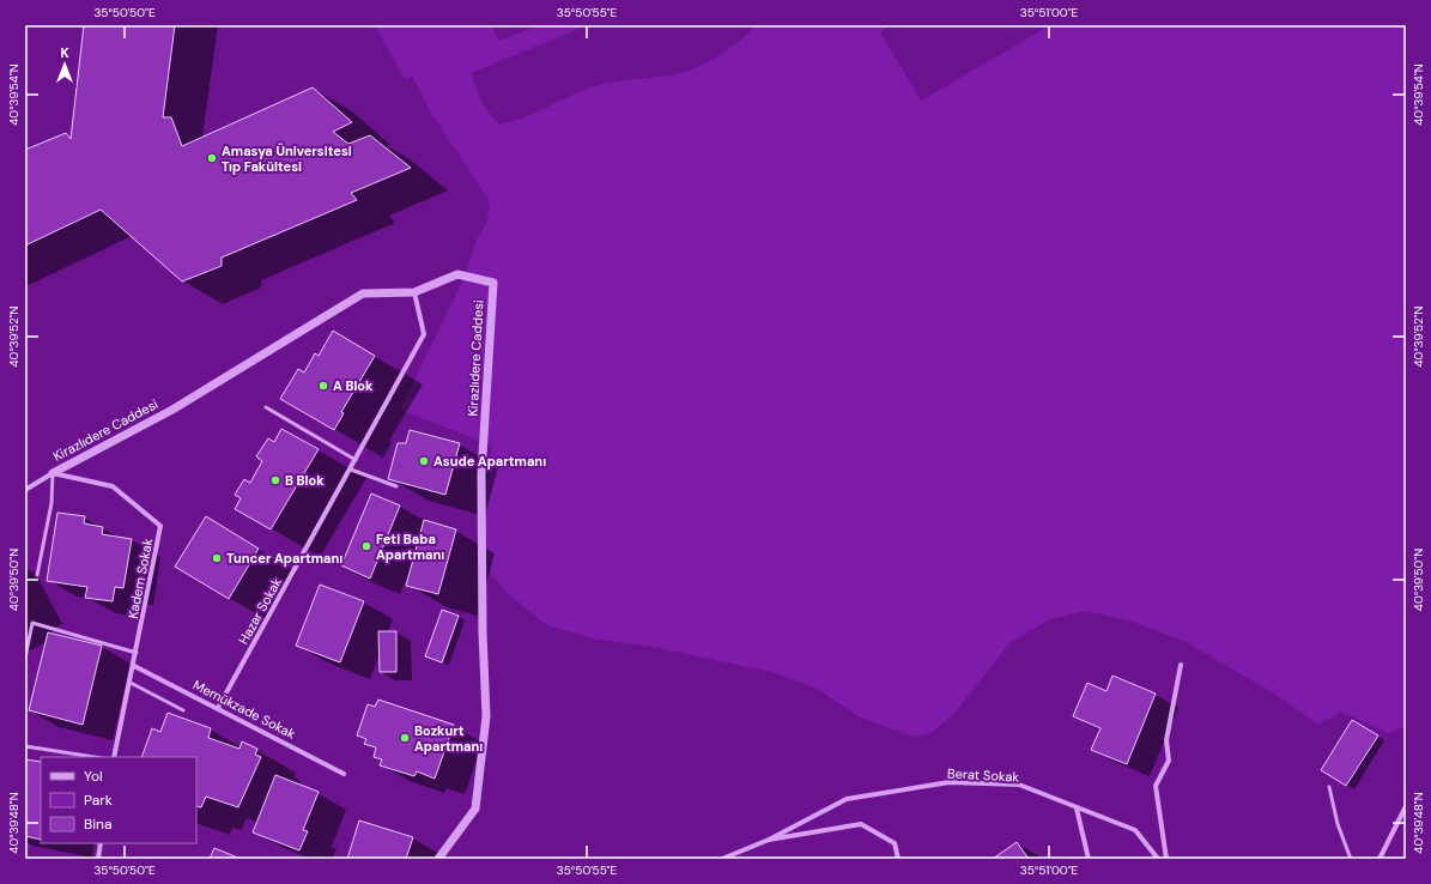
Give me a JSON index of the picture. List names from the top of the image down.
{
  "streets": {
    "street": [
      "Kirazlıdere Caddesi",
      "Kadem Sokak",
      "Hazar Sokak",
      "Memükzade Sokak",
      "Berat Sokak"
    ]
  },
  "crossings": [
    ["Kirazlıdere Caddesi", "Kadem Sokak"],
    ["Kirazlıdere Caddesi", "Hazar Sokak"],
    ["Kadem Sokak", "Memükzade Sokak"],
    ["Hazar Sokak", "Memükzade Sokak"]
  ],
  "places": [
    "Amasya Üniversitesi Tıp Fakültesi",
    "A Blok",
    "Asude Apartmanı",
    "B Blok",
    "Feti Baba Apartmanı",
    "Tuncer Apartmanı",
    "Bozkurt Apartmanı"
  ],
  "legend": ["Yol", "Park", "Bina"],
  "north": "top",
  "coordinates": [
    "35°50'50\"E",
    "35°50'55\"E",
    "35°51'00\"E",
    "40°39'54\"N",
    "40°39'52\"N",
    "40°39'50\"N",
    "40°39'48\"N"
  ]
}
